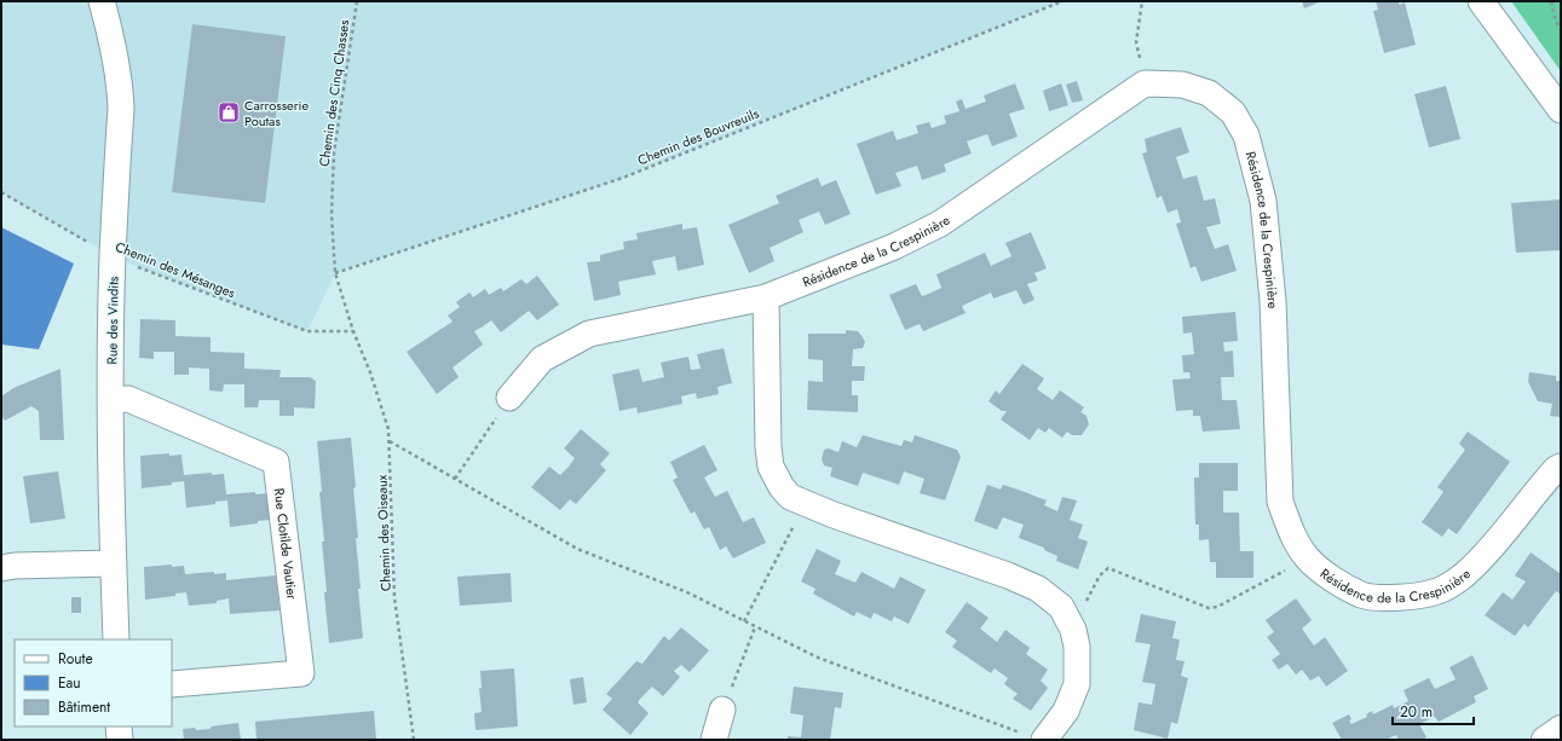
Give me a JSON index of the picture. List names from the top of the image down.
{
  "streets": {
    "street": ["Résidence de la Crespinière", "Rue des Vindits", "Rue Clotilde Vautier"],
    "path": [
      "Chemin des Cinq Chasses",
      "Chemin des Bouvreuils",
      "Chemin des Mésanges",
      "Chemin des Oiseaux"
    ]
  },
  "crossings": [
    ["Chemin des Cinq Chasses", "Chemin des Bouvreuils"],
    ["Chemin des Cinq Chasses", "Chemin des Mésanges"],
    ["Chemin des Cinq Chasses", "Chemin des Oiseaux"],
    ["Chemin des Mésanges", "Rue des Vindits"],
    ["Chemin des Mésanges", "Chemin des Oiseaux"],
    ["Rue des Vindits", "Rue Clotilde Vautier"]
  ],
  "places": {
    "shop": ["Carrosserie Poutas"]
  },
  "legend": ["Route", "Eau", "Bâtiment"],
  "scale_bar": "20 m"
}
